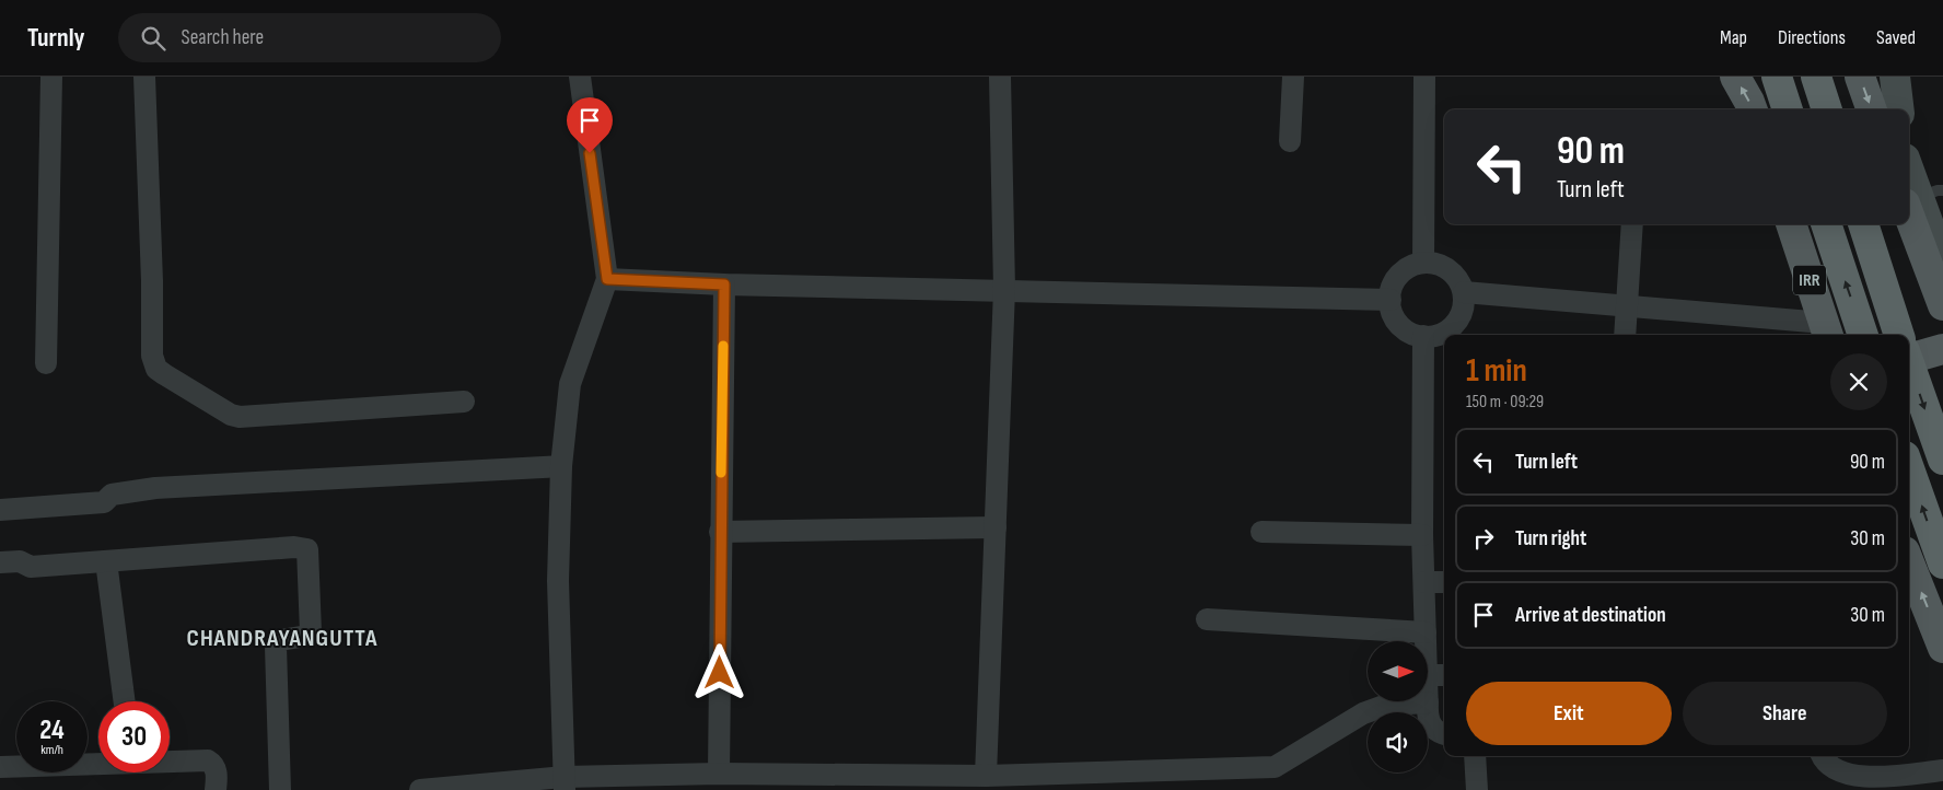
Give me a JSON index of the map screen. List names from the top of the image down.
{
  "streets": {
    "highway": ["IRR"]
  },
  "districts": ["CHANDRAYANGUTTA"],
  "north": "right",
  "page": {
    "header": "Turnly",
    "search": "Search here",
    "nav": ["Map", "Directions", "Saved"],
    "turn": ["90 m", "Turn left"],
    "heading": ["1 min", "150 m · 09:29"],
    "list": [
      {
        "name": "Turn left",
        "value": "90 m"
      },
      {
        "name": "Turn right",
        "value": "30 m"
      },
      {
        "name": "Arrive at destination",
        "value": "30 m"
      }
    ],
    "buttons": ["Exit", "Share"],
    "speed": "24 km/h",
    "limit": "30"
  }
}
